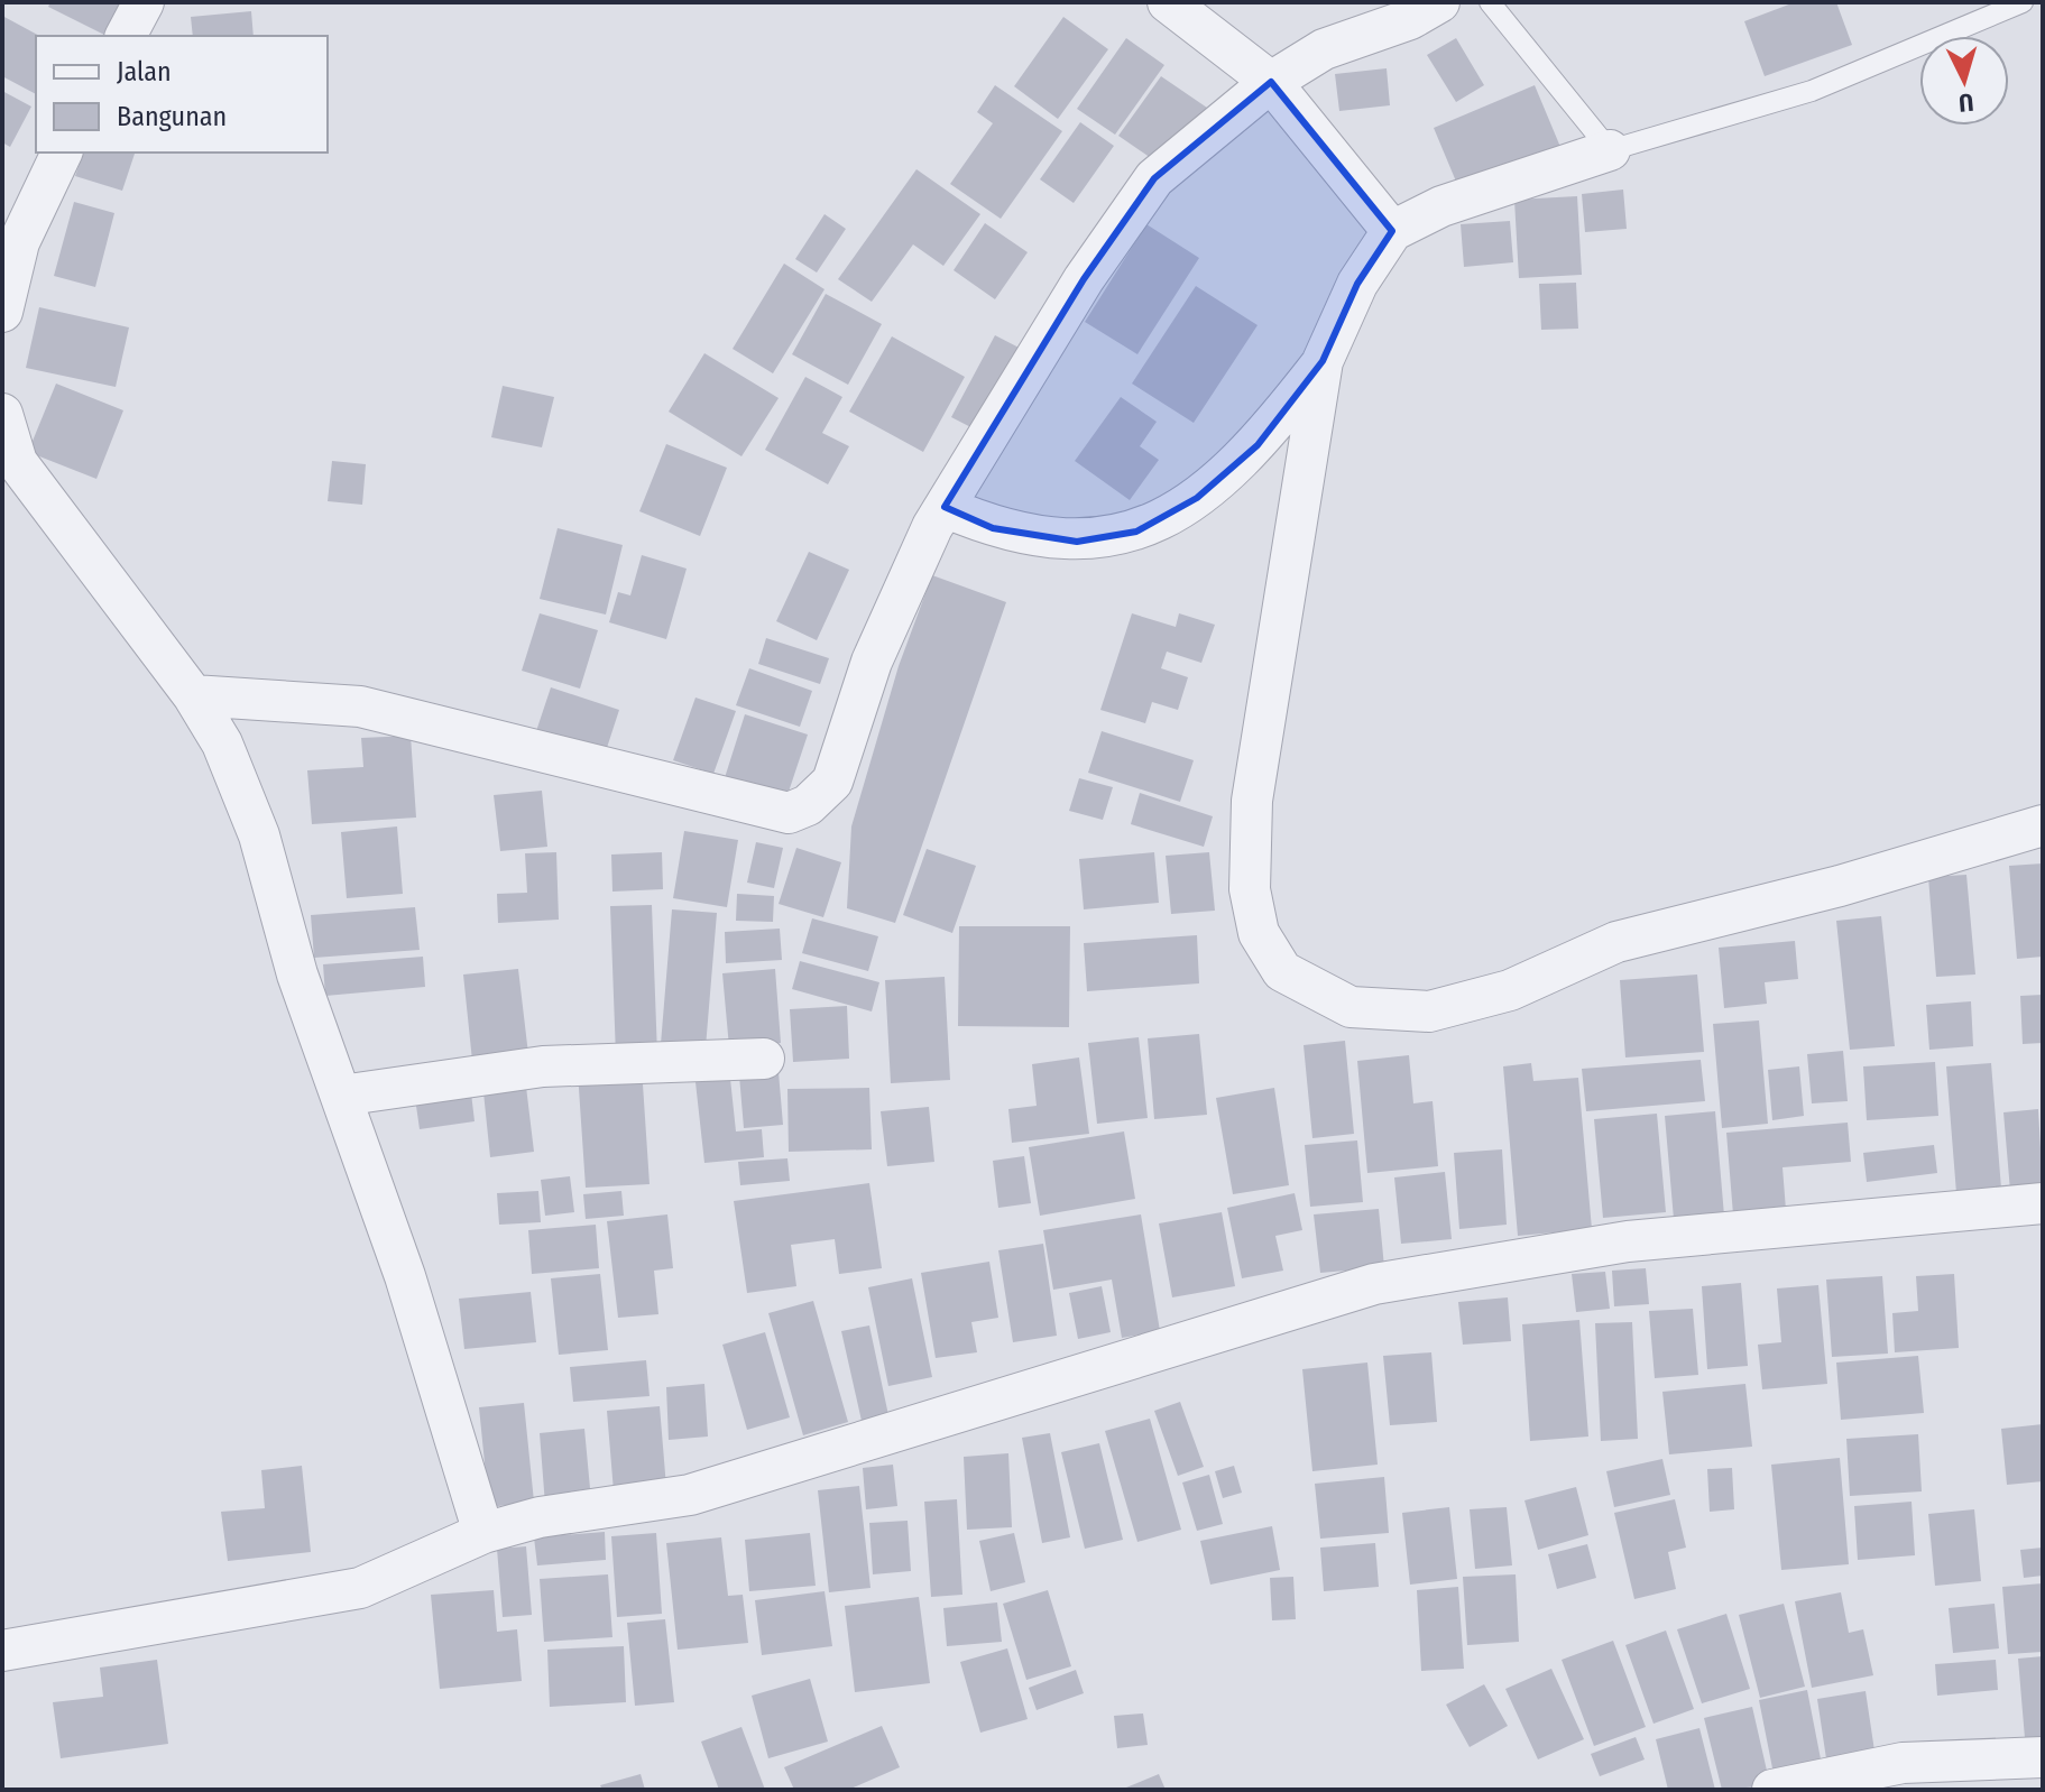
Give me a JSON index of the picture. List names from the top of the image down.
{
  "legend": ["Jalan", "Bangunan"],
  "north": "bottom"
}
